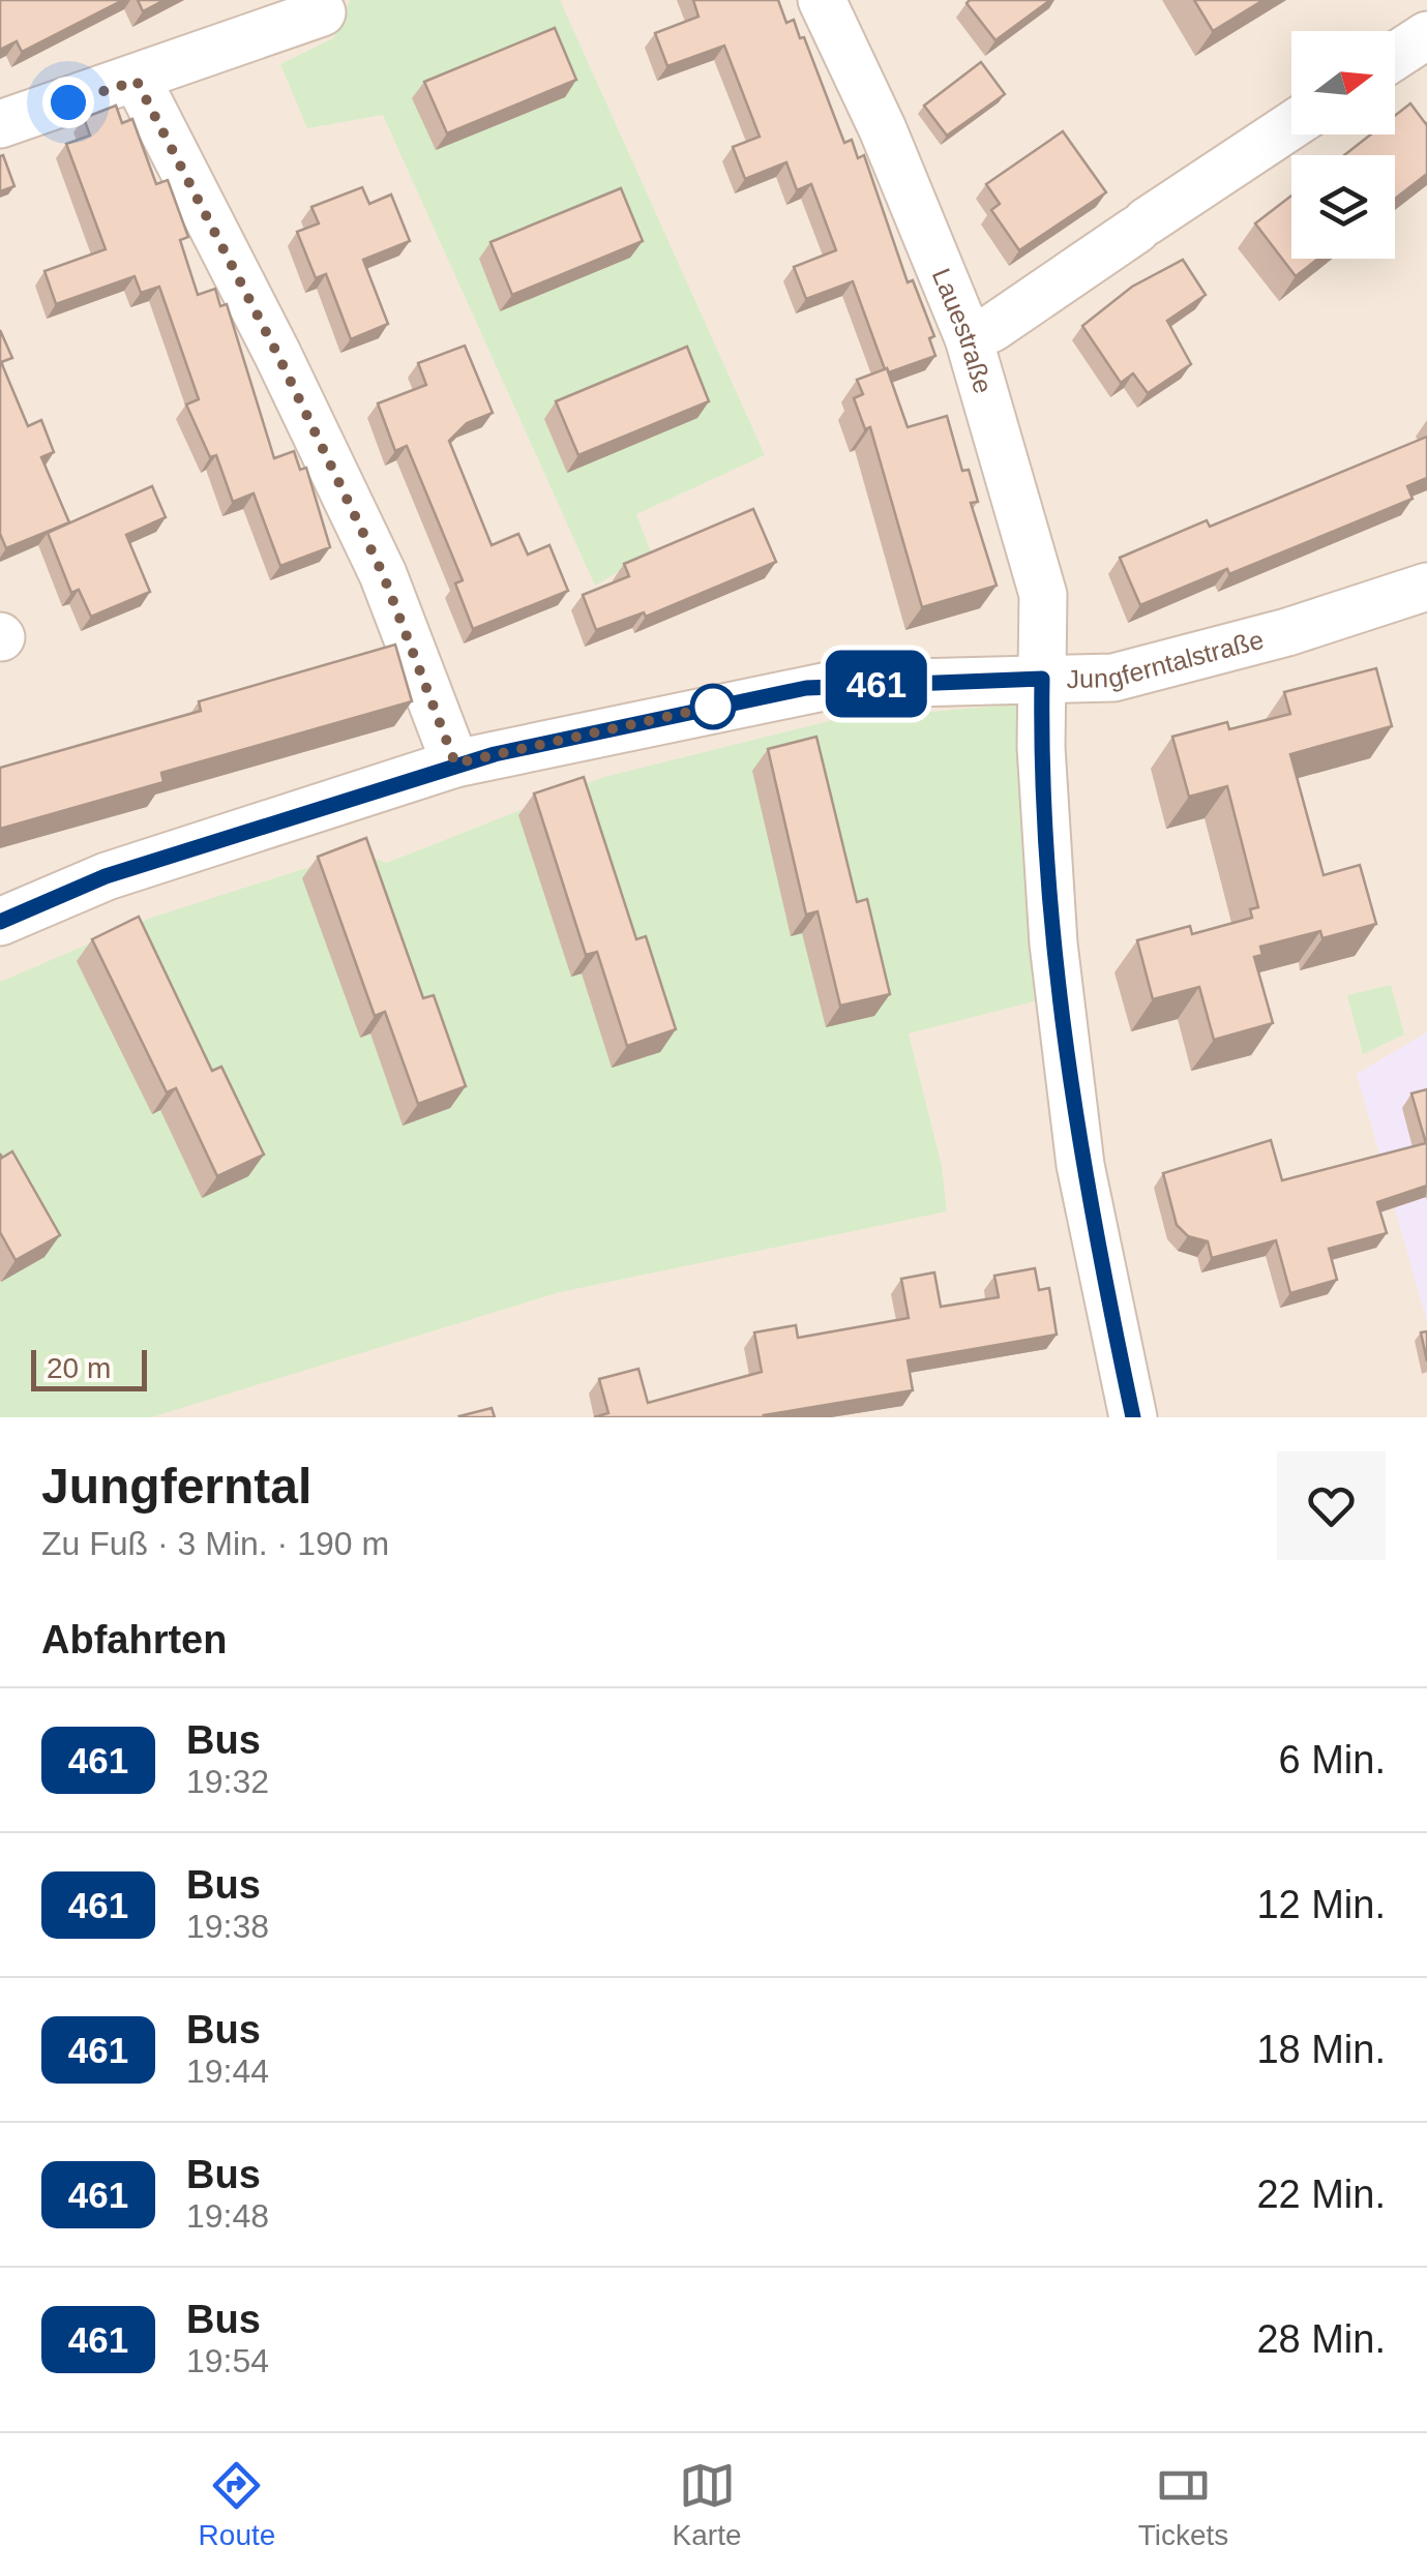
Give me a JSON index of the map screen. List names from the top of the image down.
{
  "streets": {
    "street": ["Lauestraße", "Jungferntalstraße"]
  },
  "crossings": [
    ["Lauestraße", "Jungferntalstraße"]
  ],
  "lines": ["bus line 461"],
  "scale_bar": "20 m",
  "north": "right",
  "page": {
    "on_map": "461",
    "scale": "20 m",
    "heading": [
      ["Jungferntal", "Zu Fuß · 3 Min. · 190 m"],
      "Abfahrten"
    ],
    "list": [
      {
        "mark": "461",
        "name": "Bus",
        "note": "19:32",
        "value": "6 Min."
      },
      {
        "mark": "461",
        "name": "Bus",
        "note": "19:38",
        "value": "12 Min."
      },
      {
        "mark": "461",
        "name": "Bus",
        "note": "19:44",
        "value": "18 Min."
      },
      {
        "mark": "461",
        "name": "Bus",
        "note": "19:48",
        "value": "22 Min."
      },
      {
        "mark": "461",
        "name": "Bus",
        "note": "19:54",
        "value": "28 Min."
      }
    ],
    "tabs": ["Route", "Karte", "Tickets"]
  }
}
